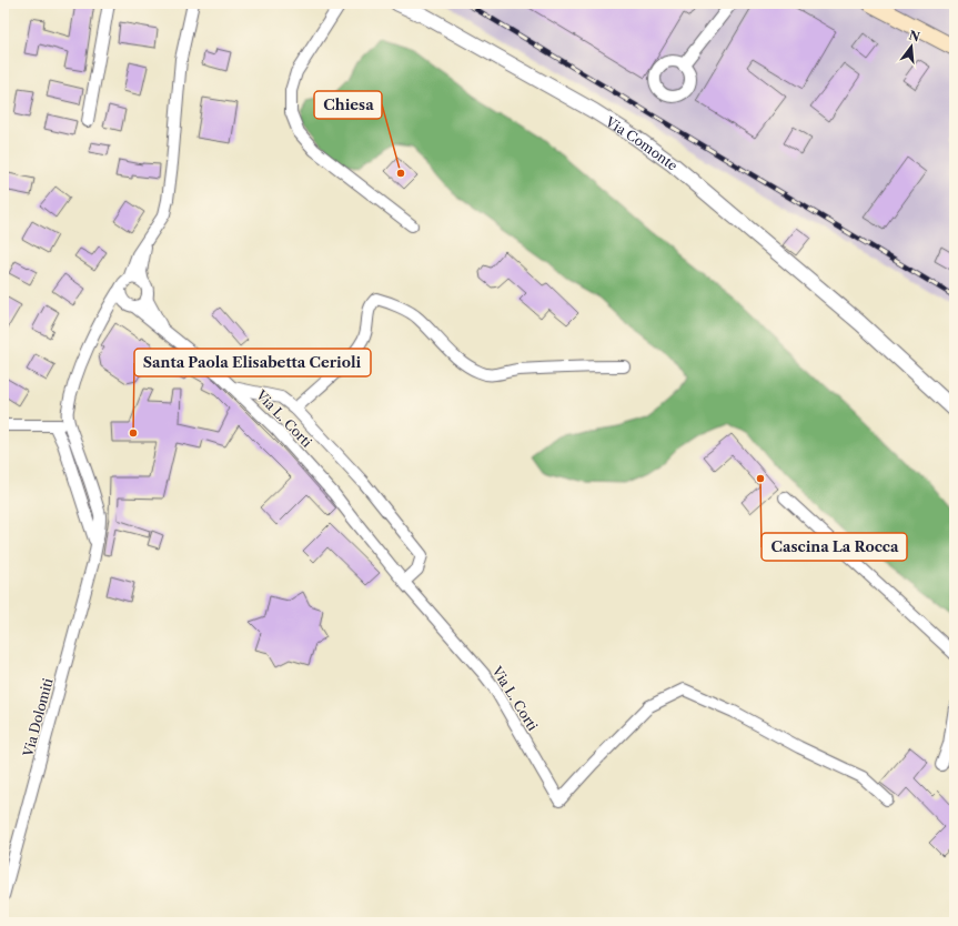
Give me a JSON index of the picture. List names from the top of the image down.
{
  "streets": {
    "street": ["Via Comonte", "Via L. Corti", "Via Dolomiti"]
  },
  "places": ["Chiesa", "Santa Paola Elisabetta Cerioli", "Cascina La Rocca"],
  "north": "top"
}
